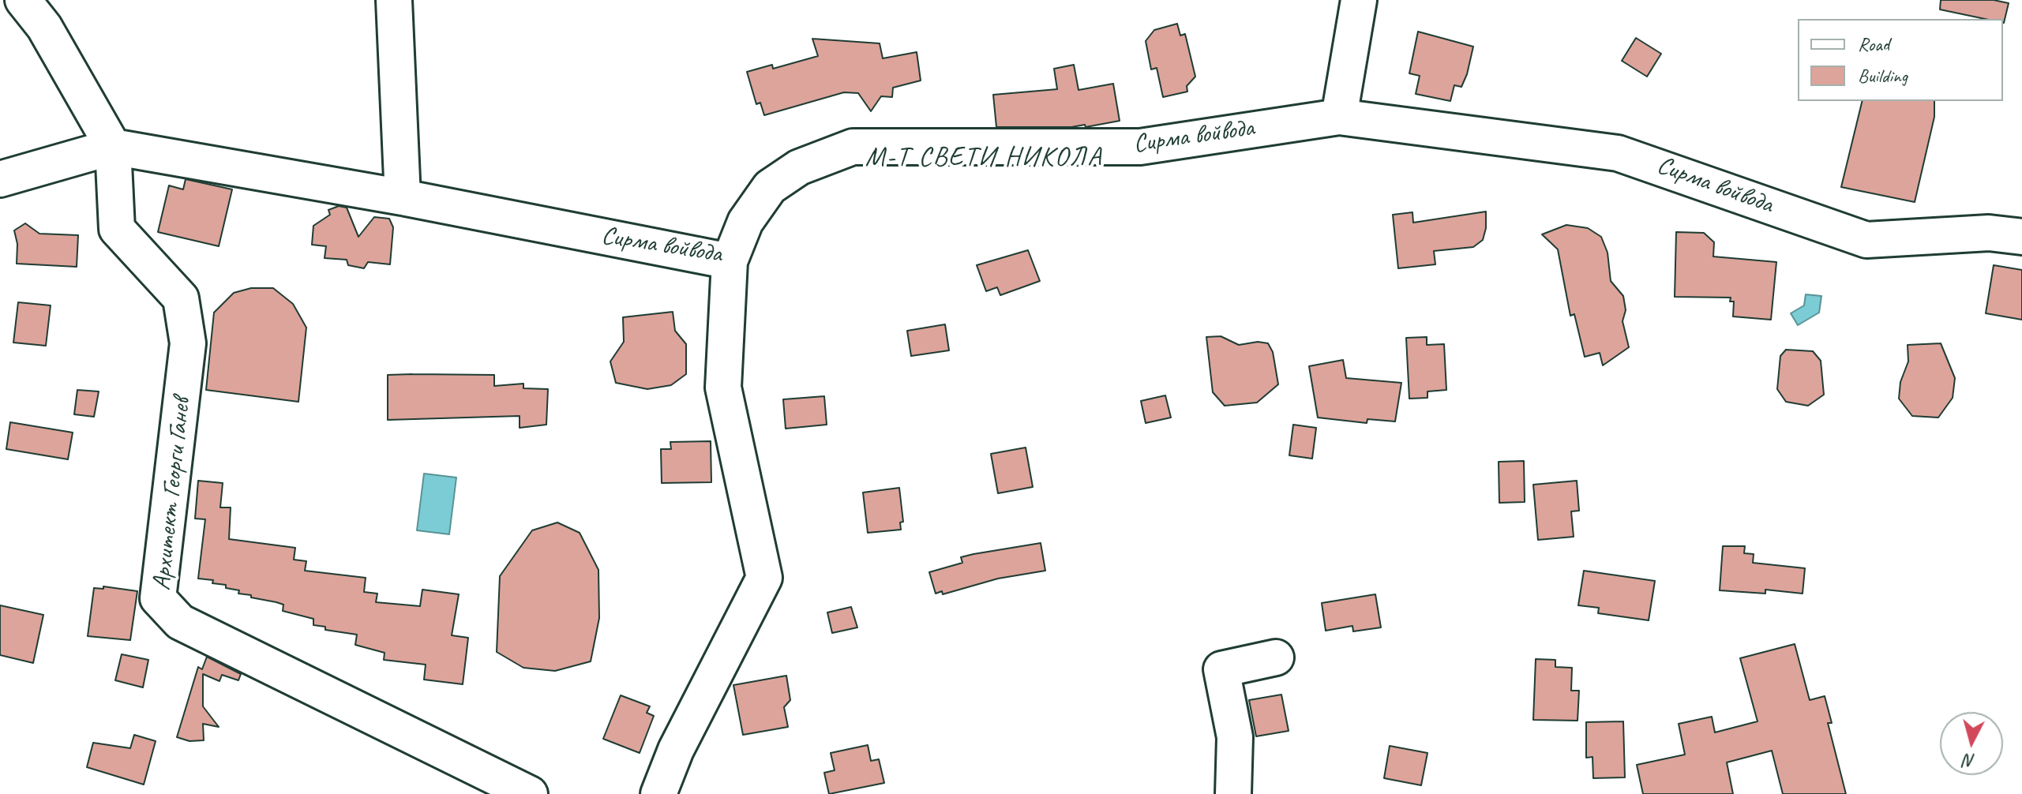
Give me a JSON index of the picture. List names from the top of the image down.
{
  "streets": {
    "street": ["Сирма войвода", "Архитект Георги Ганев"]
  },
  "crossings": [
    ["Сирма войвода", "Архитект Георги Ганев"]
  ],
  "districts": ["М-Т СВЕТИ НИКОЛА"],
  "legend": ["Road", "Building"],
  "north": "bottom"
}
